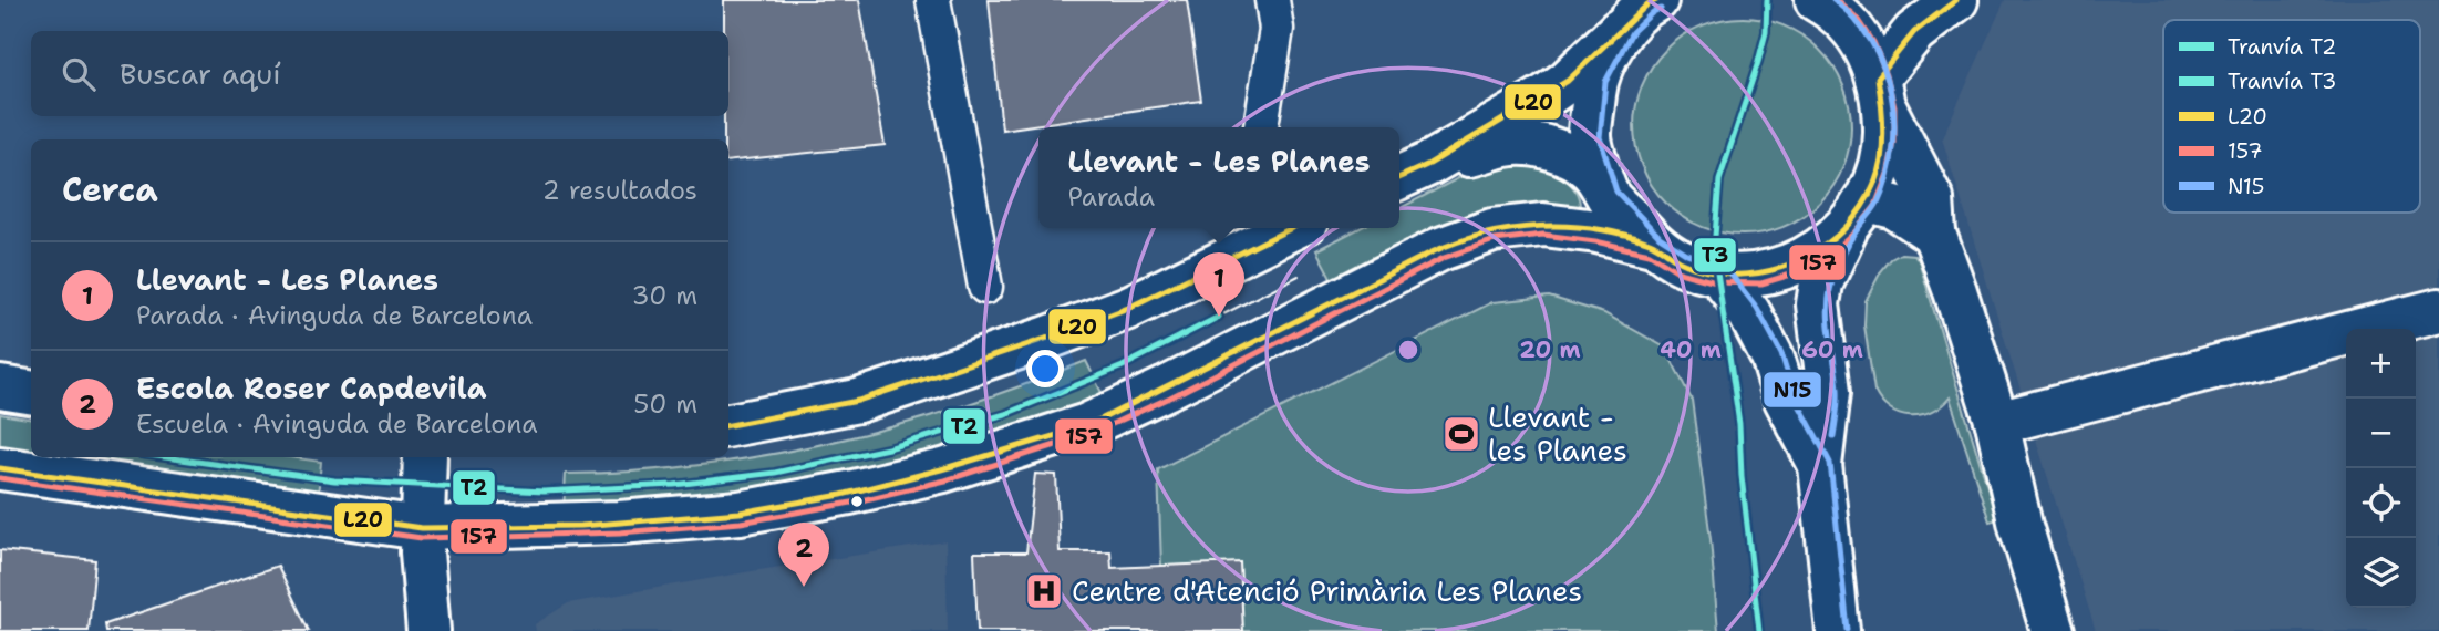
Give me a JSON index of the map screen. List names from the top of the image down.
{
  "places": {
    "sports": ["Llevant - les Planes"],
    "hospital": ["Centre d'Atenció Primària Les Planes"]
  },
  "lines": [
    "tram line T3",
    "transit line L20",
    "transit line 157",
    "transit line N15",
    "tram line T2"
  ],
  "legend": [
    "Tranvía T2",
    "Tranvía T3",
    "L20",
    "157",
    "N15"
  ],
  "page": {
    "search": "Buscar aquí",
    "popup": ["Llevant - Les Planes", "Parada"],
    "heading": ["Cerca", "2 resultados"],
    "list": [
      {
        "mark": "1",
        "name": "Llevant - Les Planes",
        "note": "Parada · Avinguda de Barcelona",
        "value": "30 m"
      },
      {
        "mark": "2",
        "name": "Escola Roser Capdevila",
        "note": "Escuela · Avinguda de Barcelona",
        "value": "50 m"
      }
    ],
    "pins": ["1", "2"],
    "map_buttons": ["+", "−"]
  },
  "rings": ["20 m", "40 m", "60 m"]
}
